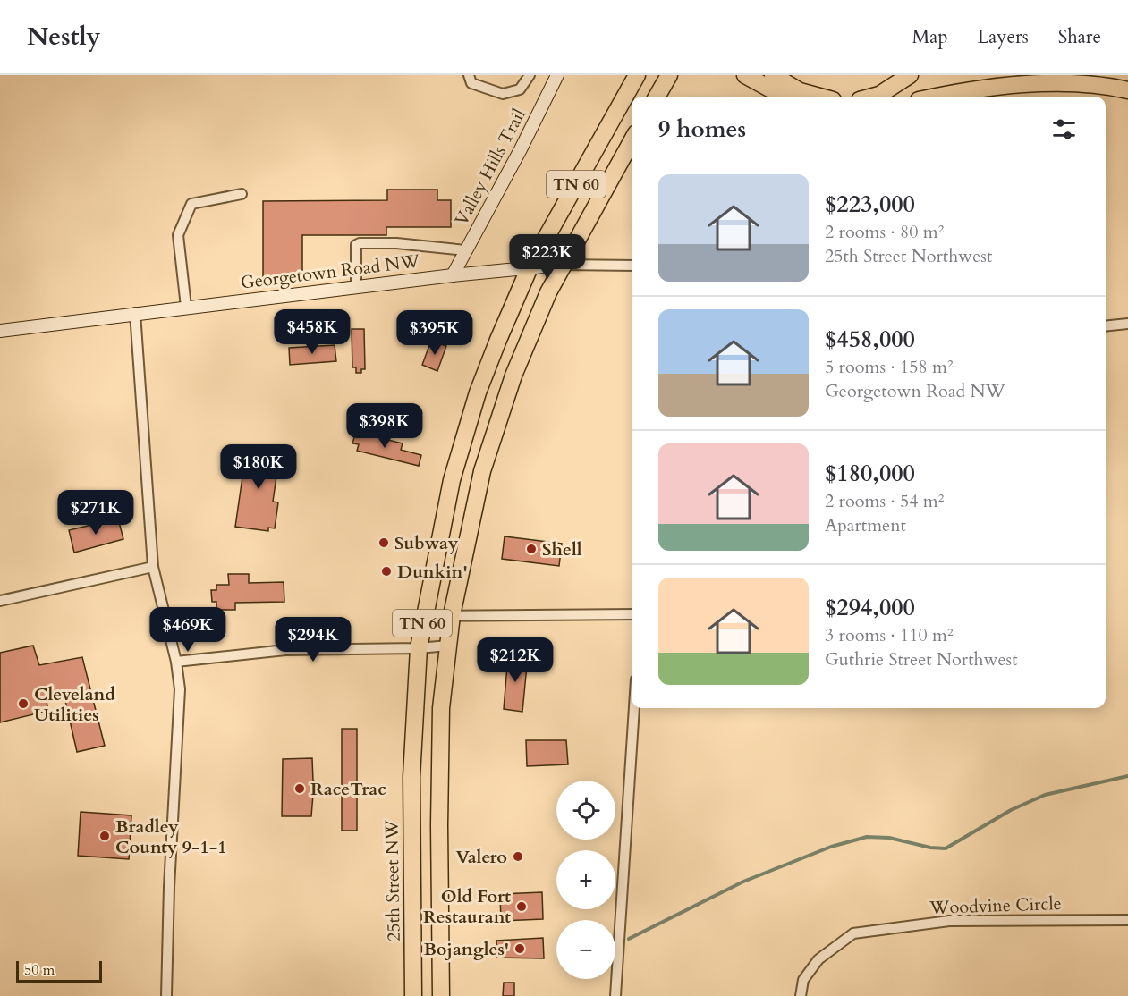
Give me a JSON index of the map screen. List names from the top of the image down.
{
  "streets": {
    "highway": ["TN 60", "25th Street NW"],
    "street": ["Valley Hills Trail", "Georgetown Road NW", "Woodvine Circle"]
  },
  "crossings": [
    ["Valley Hills Trail", "Georgetown Road NW"],
    ["TN 60", "Georgetown Road NW"],
    ["TN 60", "25th Street NW"],
    ["Georgetown Road NW", "25th Street NW"]
  ],
  "places": [
    "Subway",
    "Shell",
    "Dunkin'",
    "Cleveland Utilities",
    "RaceTrac",
    "Bradley County 9-1-1",
    "Valero",
    "Old Fort Restaurant",
    "Bojangles'"
  ],
  "scale_bar": "50 m",
  "page": {
    "header": "Nestly",
    "nav": ["Map", "Layers", "Share"],
    "heading": "9 homes",
    "list": [
      {
        "name": "$223,000",
        "note": "2 rooms · 80 m² · 25th Street Northwest"
      },
      {
        "name": "$458,000",
        "note": "5 rooms · 158 m² · Georgetown Road NW"
      },
      {
        "name": "$180,000",
        "note": "2 rooms · 54 m² · Apartment"
      },
      {
        "name": "$294,000",
        "note": "3 rooms · 110 m² · Guthrie Street Northwest"
      }
    ],
    "price": [
      "$223K",
      "$458K",
      "$395K",
      "$398K",
      "$180K",
      "$271K",
      "$469K",
      "$294K",
      "$212K"
    ],
    "map_buttons": ["+", "−"],
    "scale": "50 m"
  }
}
